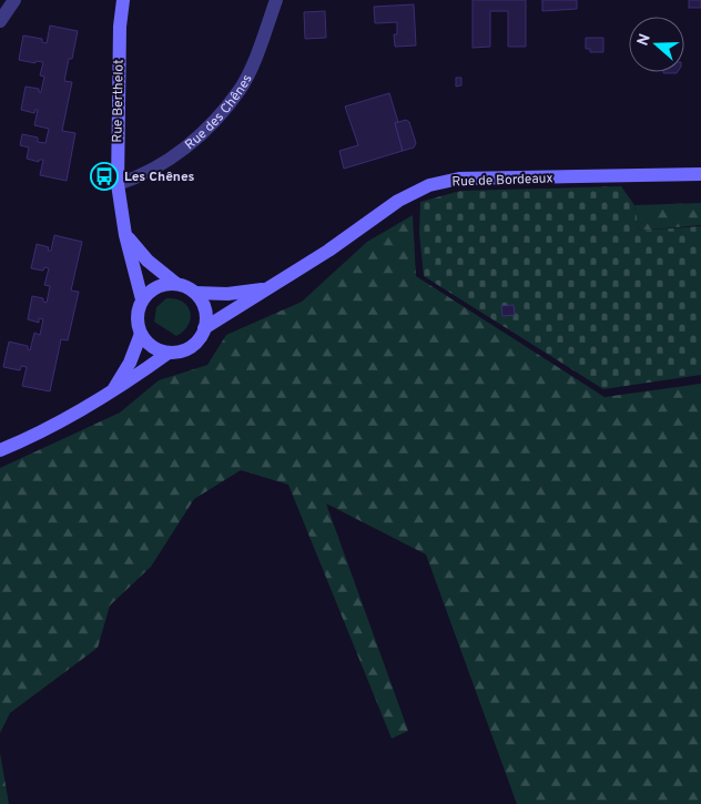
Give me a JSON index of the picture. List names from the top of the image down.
{
  "streets": {
    "main road": ["Rue Berthelot", "Rue de Bordeaux"],
    "street": ["Rue des Chênes"]
  },
  "crossings": [
    ["Rue Berthelot", "Rue des Chênes"],
    ["Rue Berthelot", "Rue de Bordeaux"]
  ],
  "places": {
    "bus stop": ["Les Chênes"]
  },
  "north": "left"
}
